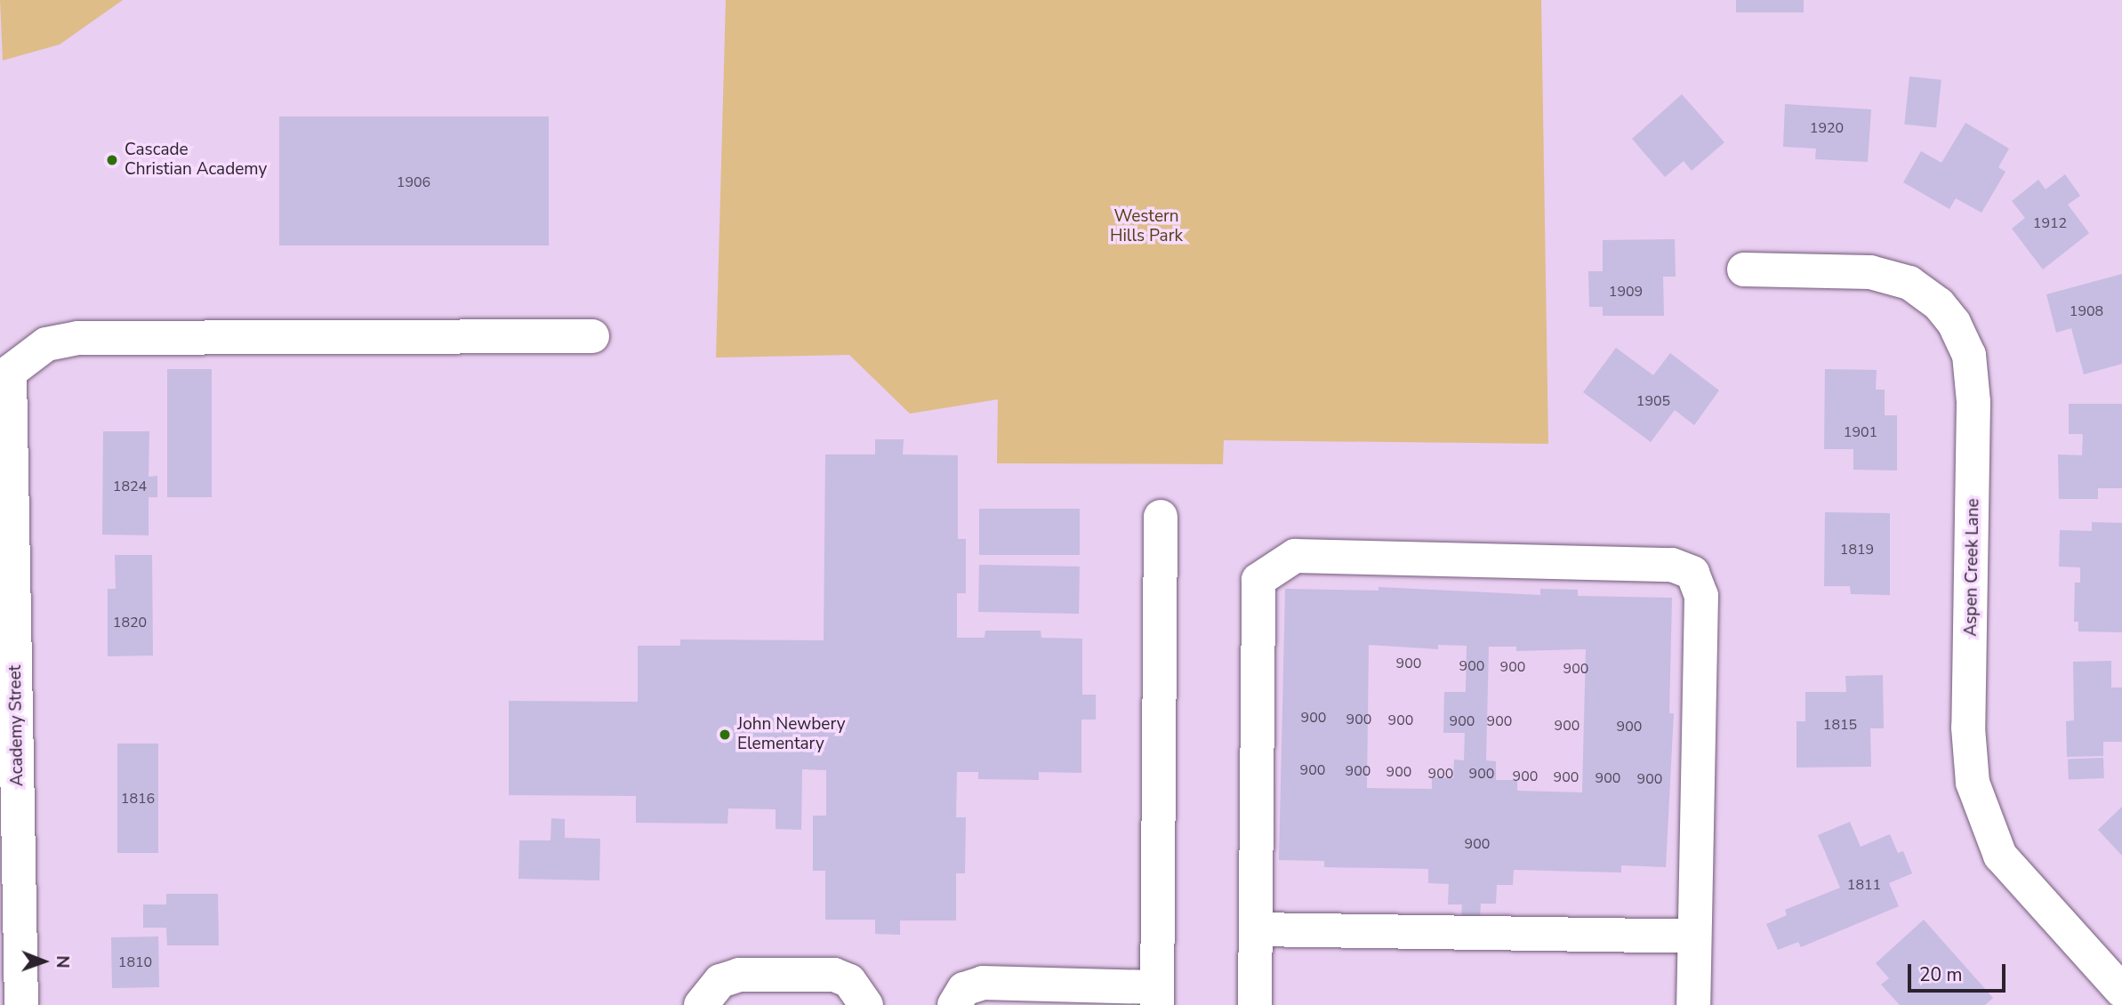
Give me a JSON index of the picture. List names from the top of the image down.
{
  "streets": {
    "street": ["Aspen Creek Lane", "Academy Street"]
  },
  "parks": ["Western Hills Park"],
  "places": ["Cascade Christian Academy", "John Newbery Elementary"],
  "house_numbers": [
    "1920",
    "1906",
    "1912",
    "1909",
    "1908",
    "1905",
    "1901",
    "1824",
    "1819",
    "1820",
    "900",
    "900",
    "900",
    "900",
    "900",
    "900",
    "900",
    "900",
    "900",
    "1815",
    "900",
    "900",
    "900",
    "900",
    "900",
    "900",
    "900",
    "900",
    "900",
    "900",
    "900",
    "1816",
    "900",
    "1811",
    "1810"
  ],
  "scale_bar": "20 m",
  "north": "right"
}
